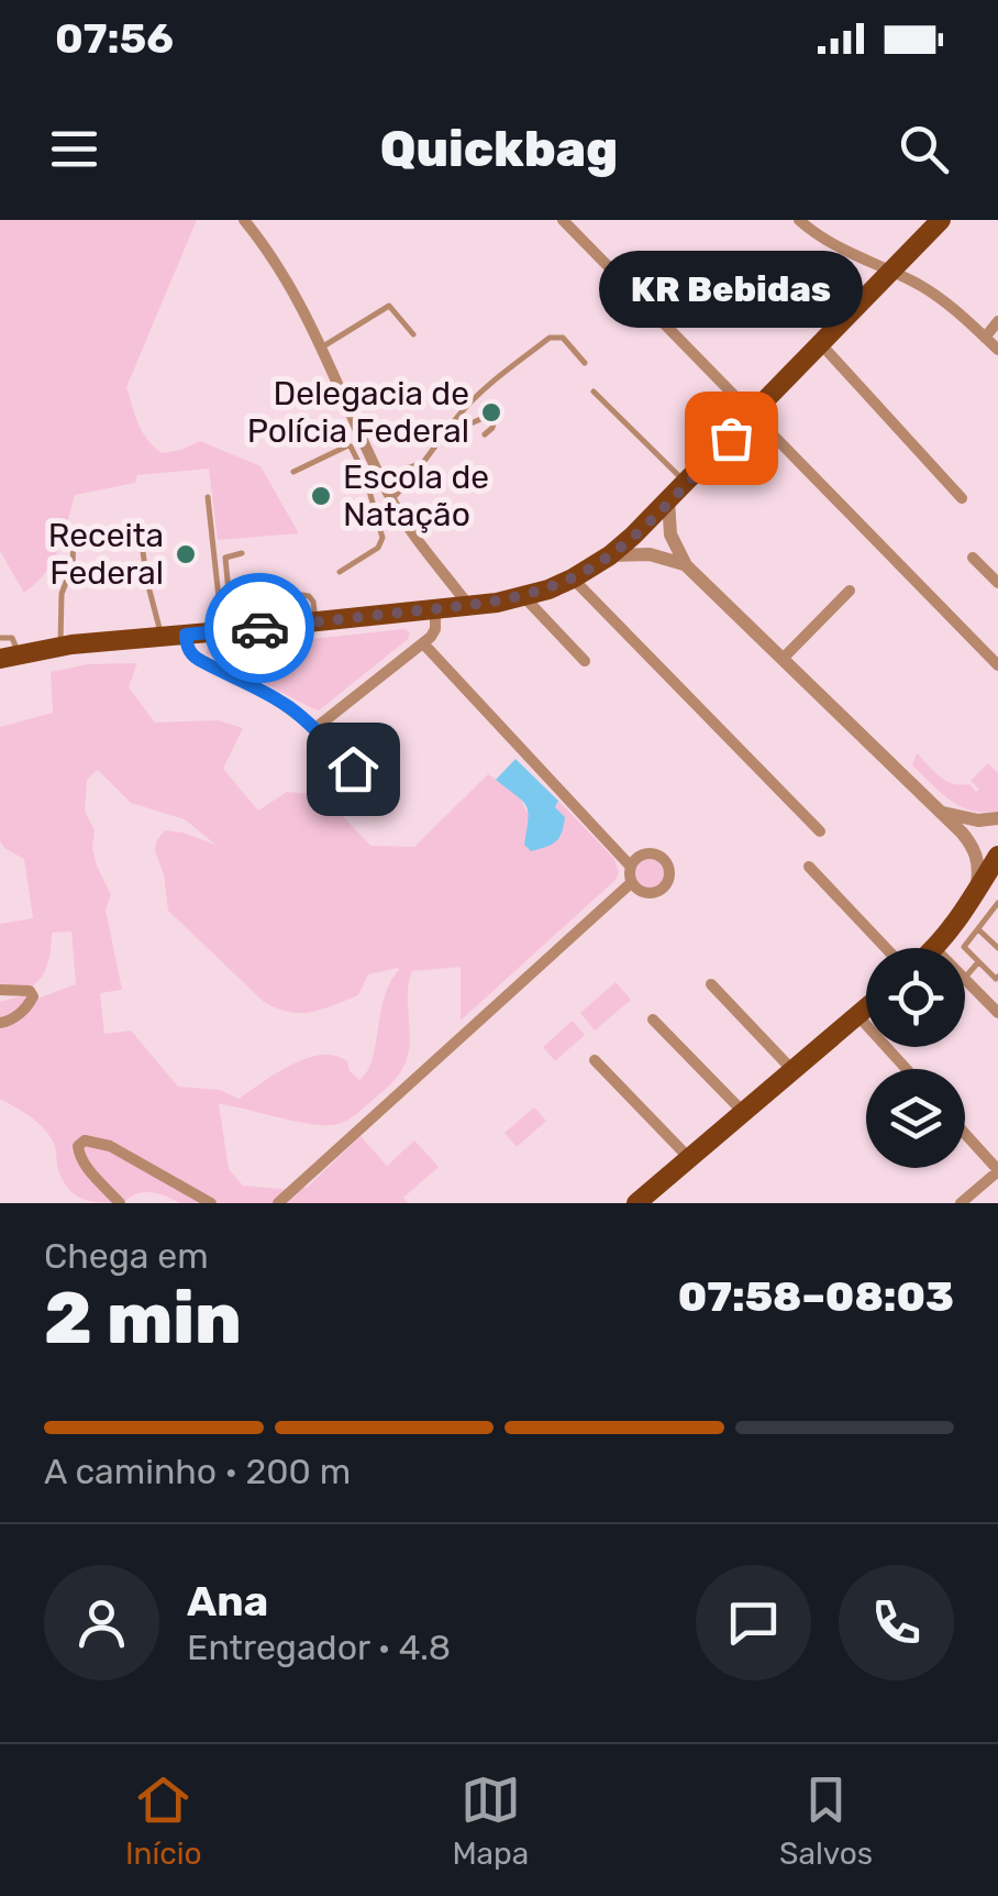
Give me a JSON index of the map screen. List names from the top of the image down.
{
  "places": [
    "Delegacia de Polícia Federal",
    "KR Bebidas",
    "Escola de Natação",
    "Receita Federal"
  ],
  "page": {
    "status": "07:56",
    "header": "Quickbag",
    "bubble": "KR Bebidas",
    "heading": ["2 min", "Chega em", "07:58–08:03"],
    "panel": ["Ana", "Entregador · 4.8"],
    "bar": "A caminho · 200 m",
    "tabs": ["Início", "Mapa", "Salvos"]
  }
}
